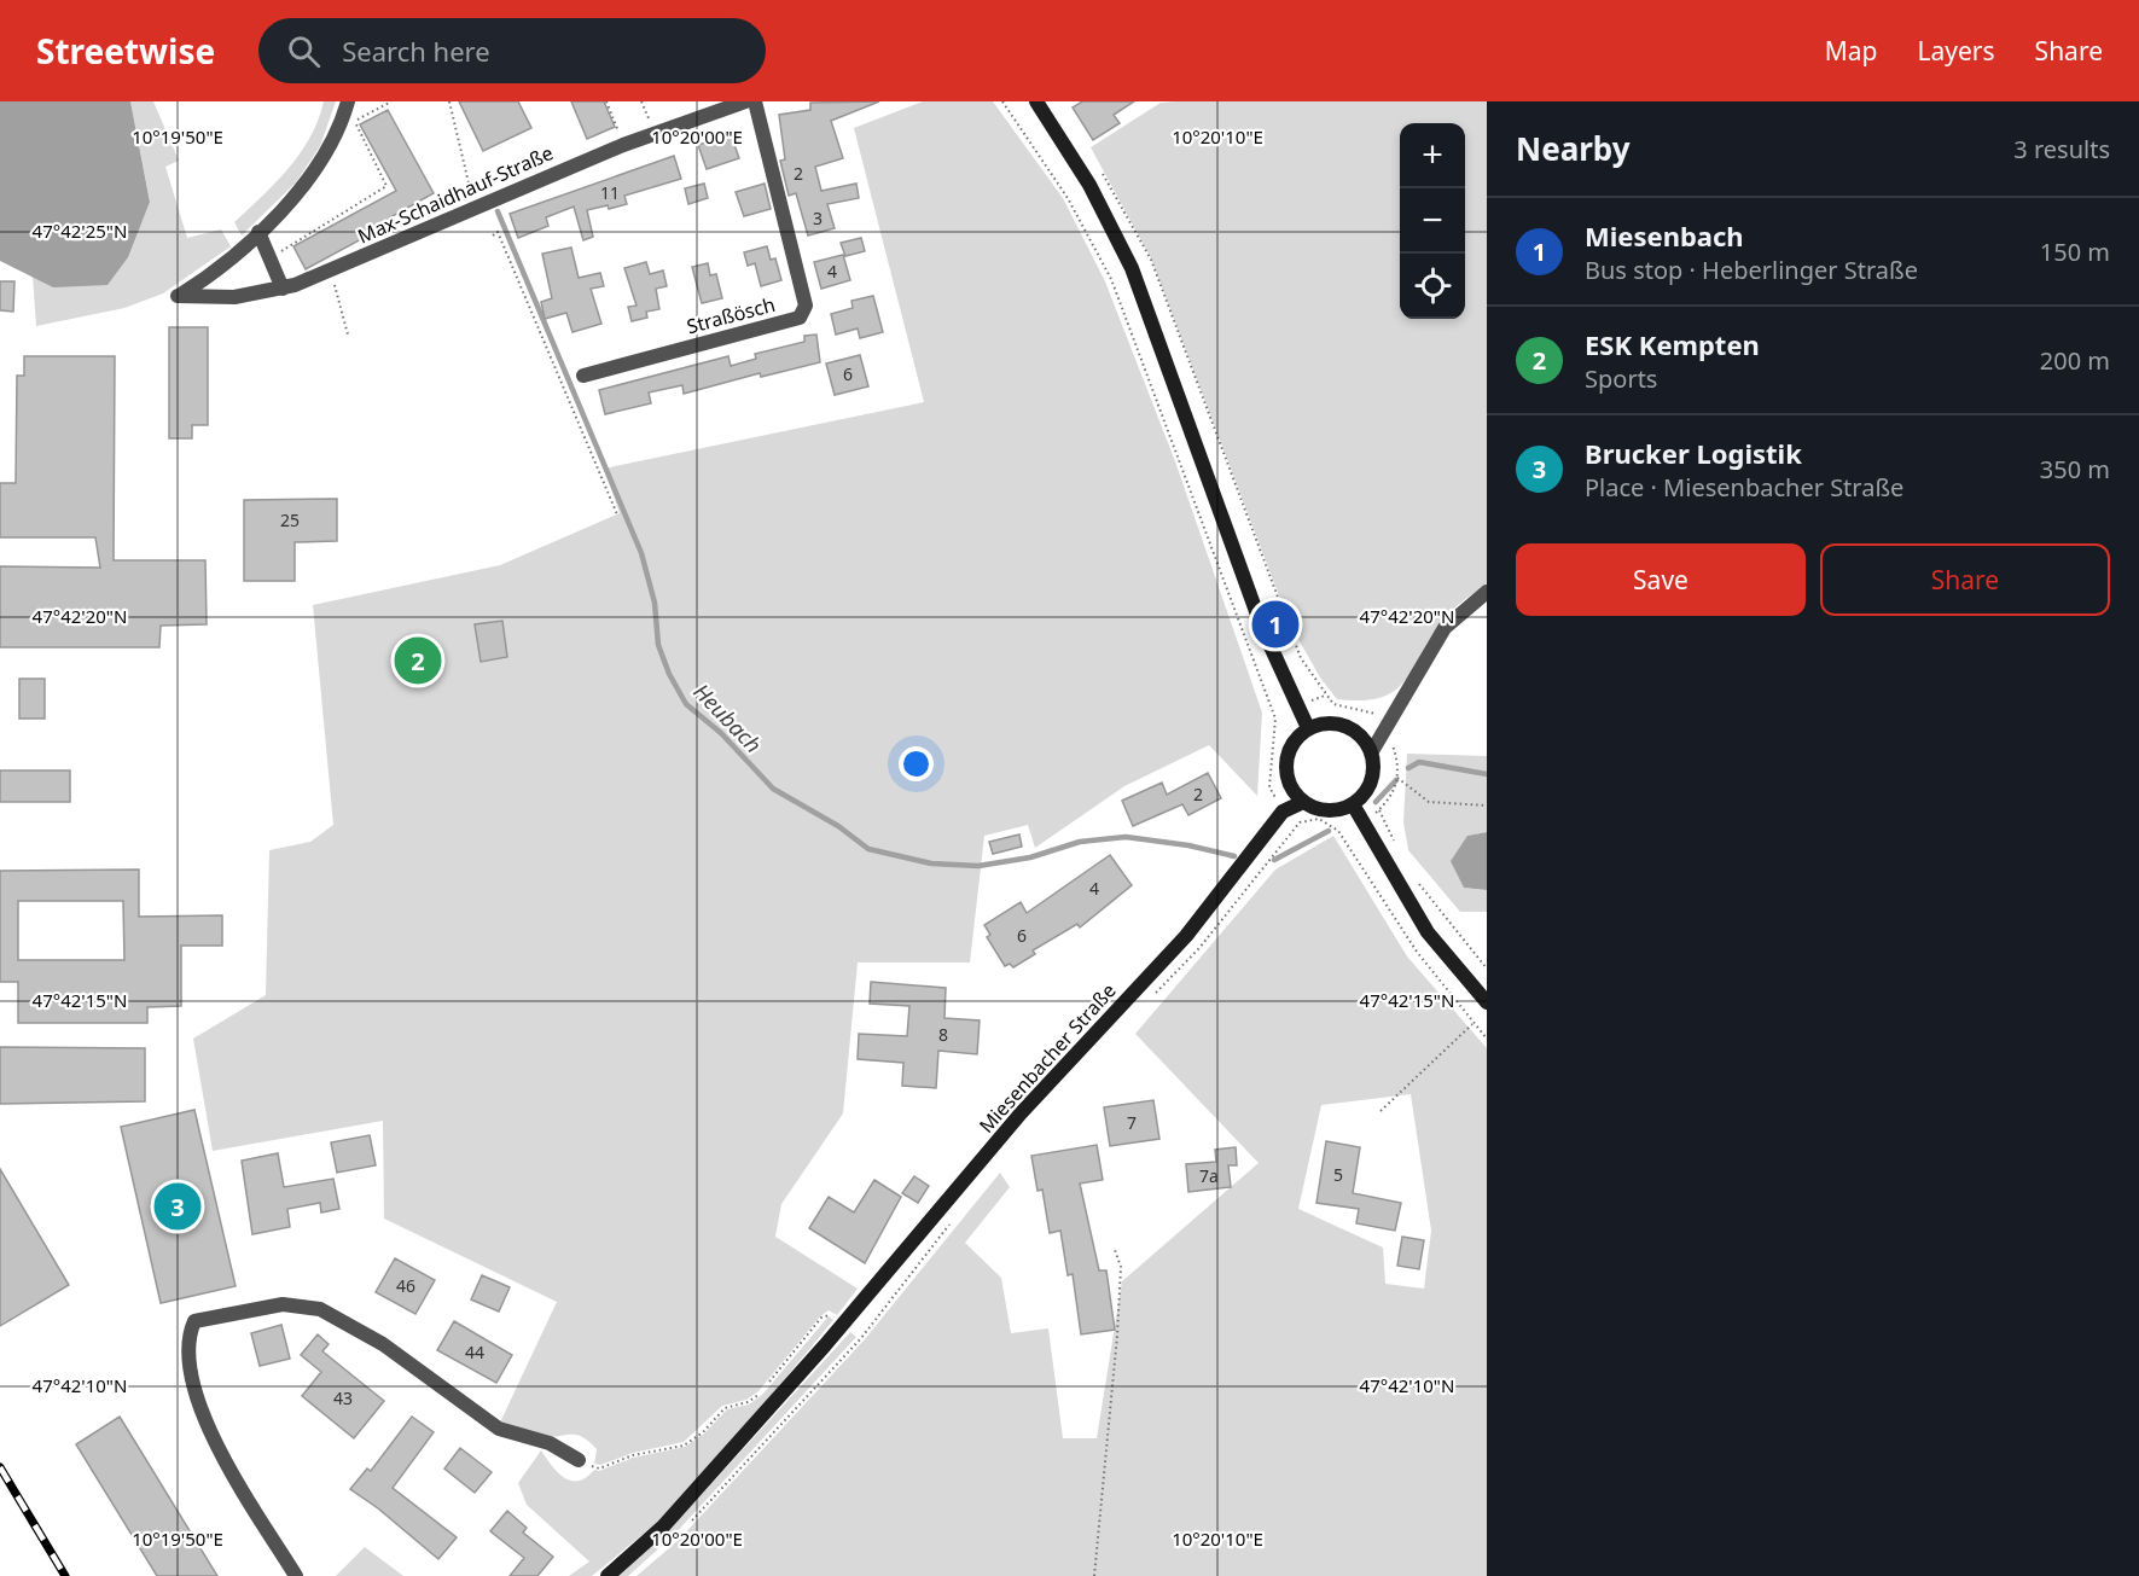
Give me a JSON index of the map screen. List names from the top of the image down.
{
  "streets": {
    "main road": ["Miesenbacher Straße"],
    "street": ["Max-Schaidhauf-Straße", "Straßösch"]
  },
  "water": ["Heubach"],
  "house_numbers": [
    "2",
    "11",
    "3",
    "4",
    "6",
    "25",
    "2",
    "4",
    "6",
    "8",
    "7",
    "5",
    "7a",
    "46",
    "44",
    "43"
  ],
  "page": {
    "header": "Streetwise",
    "search": "Search here",
    "nav": ["Map", "Layers", "Share"],
    "heading": ["Nearby", "3 results"],
    "map_buttons": ["+", "−"],
    "list": [
      {
        "mark": "1",
        "name": "Miesenbach",
        "note": "Bus stop · Heberlinger Straße",
        "value": "150 m"
      },
      {
        "mark": "2",
        "name": "ESK Kempten",
        "note": "Sports",
        "value": "200 m"
      },
      {
        "mark": "3",
        "name": "Brucker Logistik",
        "note": "Place · Miesenbacher Straße",
        "value": "350 m"
      }
    ],
    "buttons": ["Save", "Share"],
    "pins": ["1", "2", "3"]
  },
  "coordinates": [
    "10°19'50\"E",
    "10°20'00\"E",
    "10°20'10\"E",
    "47°42'25\"N",
    "47°42'20\"N",
    "47°42'15\"N",
    "47°42'10\"N"
  ]
}
